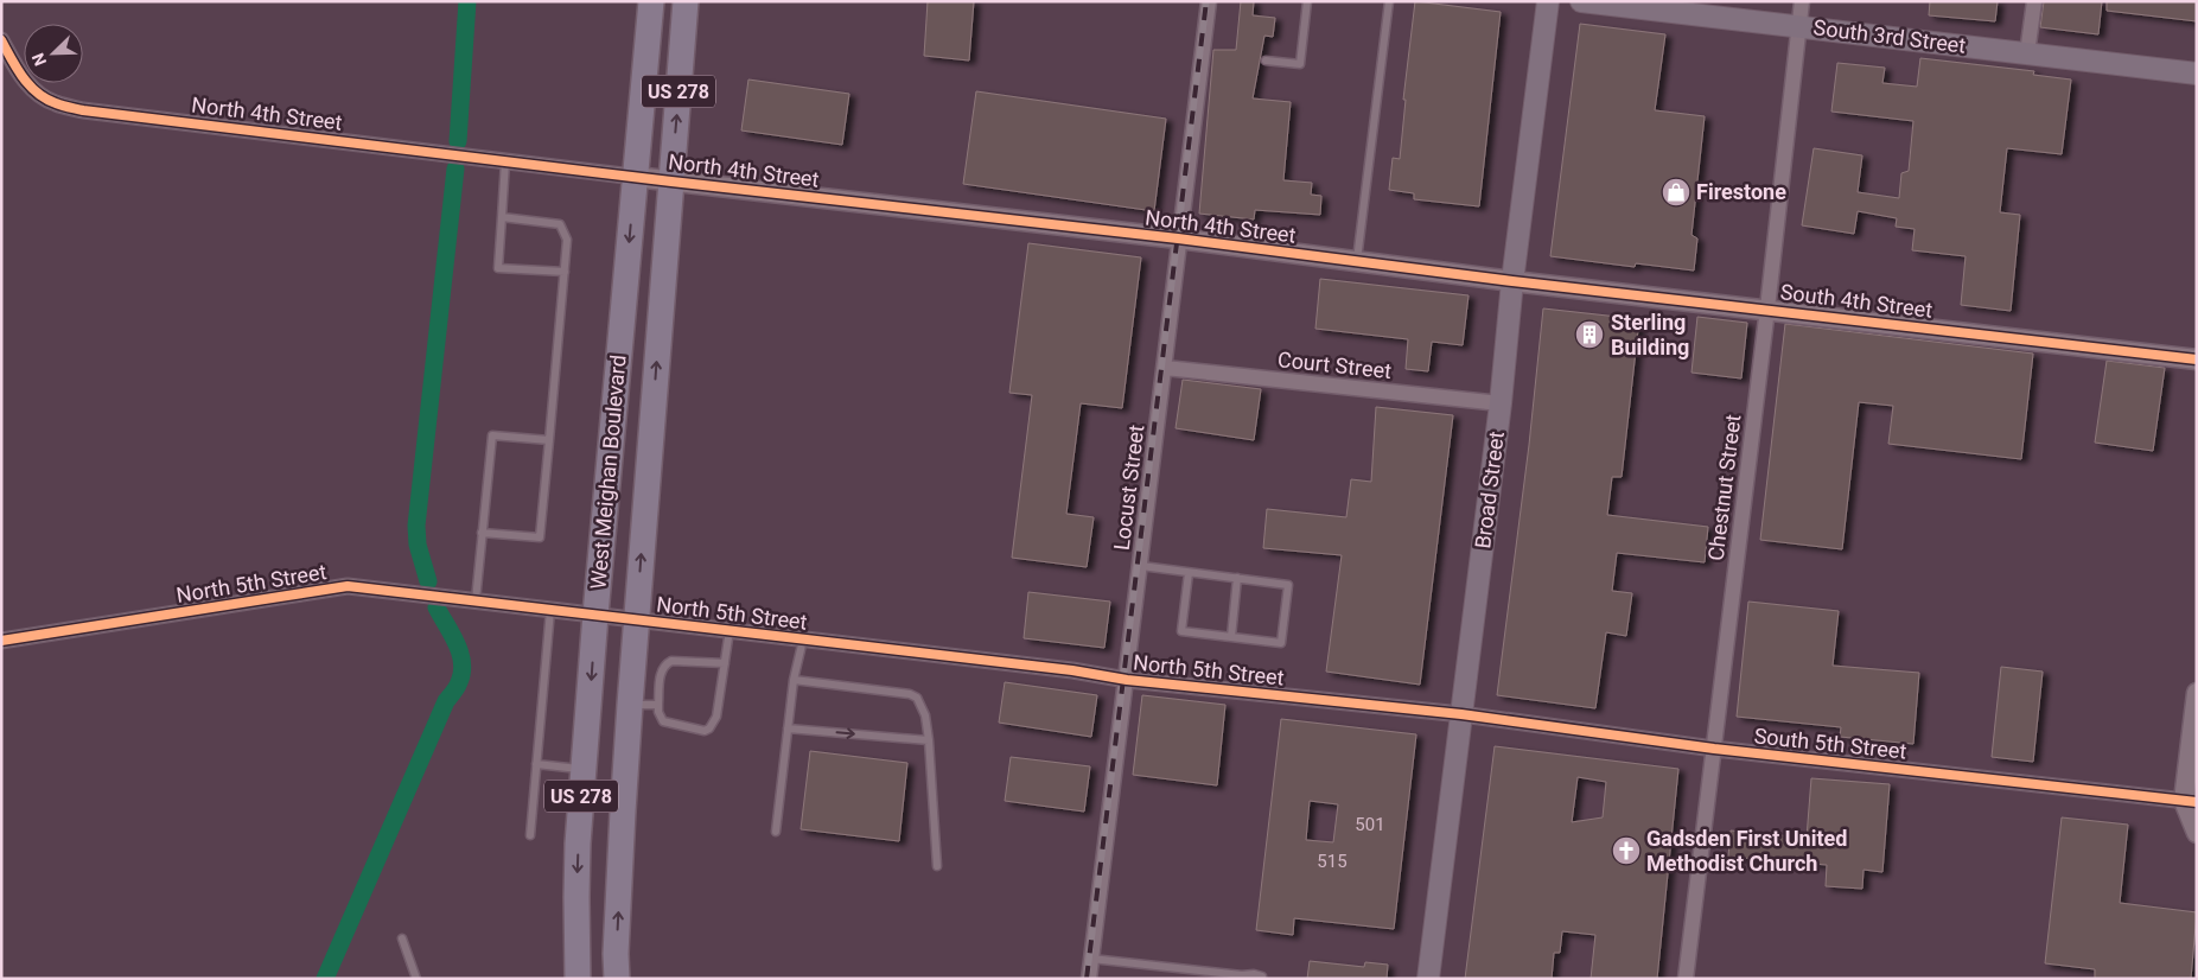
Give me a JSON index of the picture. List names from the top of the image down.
{
  "streets": {
    "highway": ["US 278", "West Meighan Boulevard"],
    "main road": ["South 3rd Street", "Broad Street"],
    "street": [
      "North 4th Street",
      "South 4th Street",
      "Court Street",
      "Locust Street",
      "Chestnut Street",
      "North 5th Street",
      "South 5th Street"
    ]
  },
  "crossings": [
    ["South 3rd Street", "Chestnut Street"],
    ["North 4th Street", "South 4th Street"],
    ["North 4th Street", "West Meighan Boulevard"],
    ["North 4th Street", "Locust Street"],
    ["North 4th Street", "Broad Street"],
    ["South 4th Street", "Chestnut Street"],
    ["South 4th Street", "Broad Street"],
    ["Court Street", "Locust Street"],
    ["Court Street", "Broad Street"],
    ["West Meighan Boulevard", "North 5th Street"],
    ["Locust Street", "North 5th Street"],
    ["Chestnut Street", "South 5th Street"],
    ["Broad Street", "North 5th Street"],
    ["Broad Street", "South 5th Street"],
    ["North 5th Street", "South 5th Street"]
  ],
  "places": {
    "shop": ["Firestone"],
    "building": ["Sterling Building"],
    "church": ["Gadsden First United Methodist Church"]
  },
  "house_numbers": ["501", "515"],
  "north": "bottom left"
}
